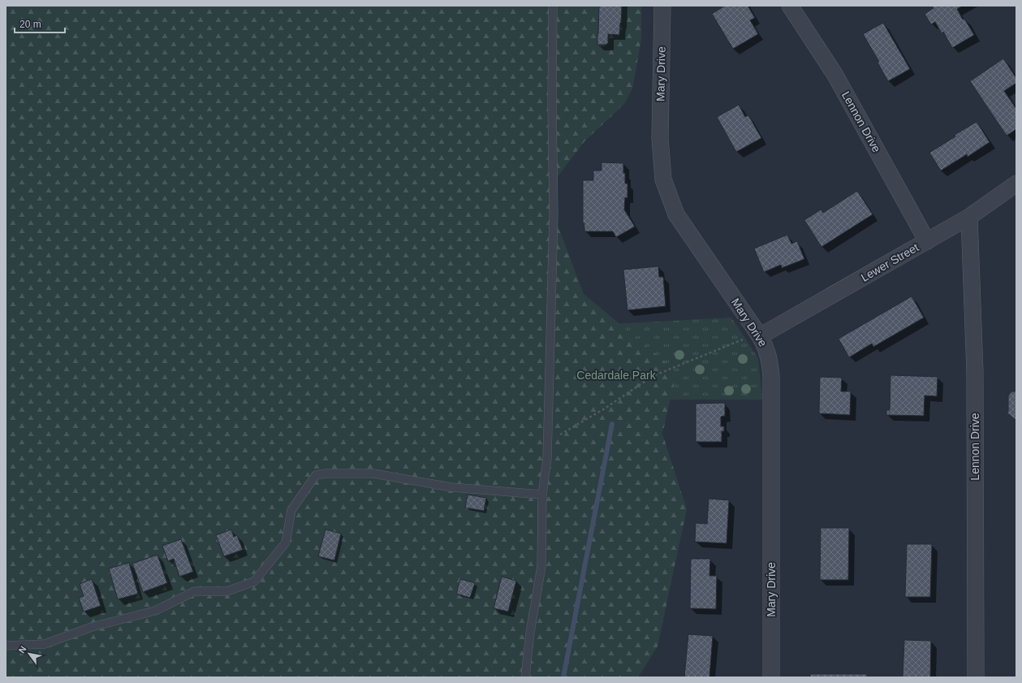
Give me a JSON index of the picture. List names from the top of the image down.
{
  "streets": {
    "street": ["Mary Drive", "Lennon Drive", "Lewer Street"]
  },
  "crossings": [
    ["Mary Drive", "Lewer Street"],
    ["Lennon Drive", "Lewer Street"]
  ],
  "parks": ["Cedardale Park"],
  "scale_bar": "20 m",
  "north": "top left"
}
